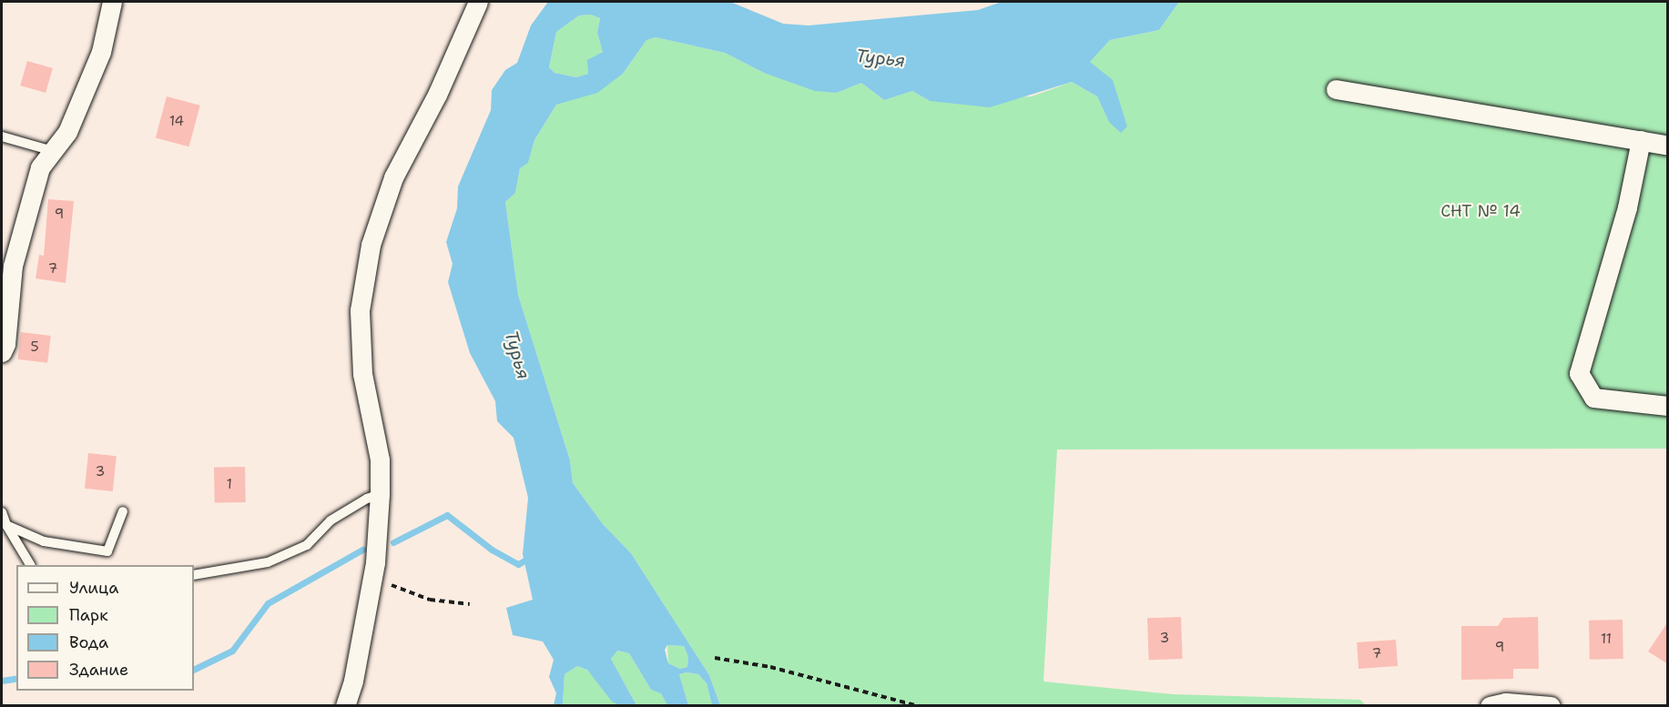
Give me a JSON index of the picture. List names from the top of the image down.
{
  "water": ["Турья"],
  "parks": ["СНТ № 14"],
  "house_numbers": [
    "14",
    "9",
    "7",
    "5",
    "3",
    "1",
    "3",
    "11",
    "9",
    "7"
  ],
  "legend": [
    "Улица",
    "Парк",
    "Вода",
    "Здание"
  ]
}
